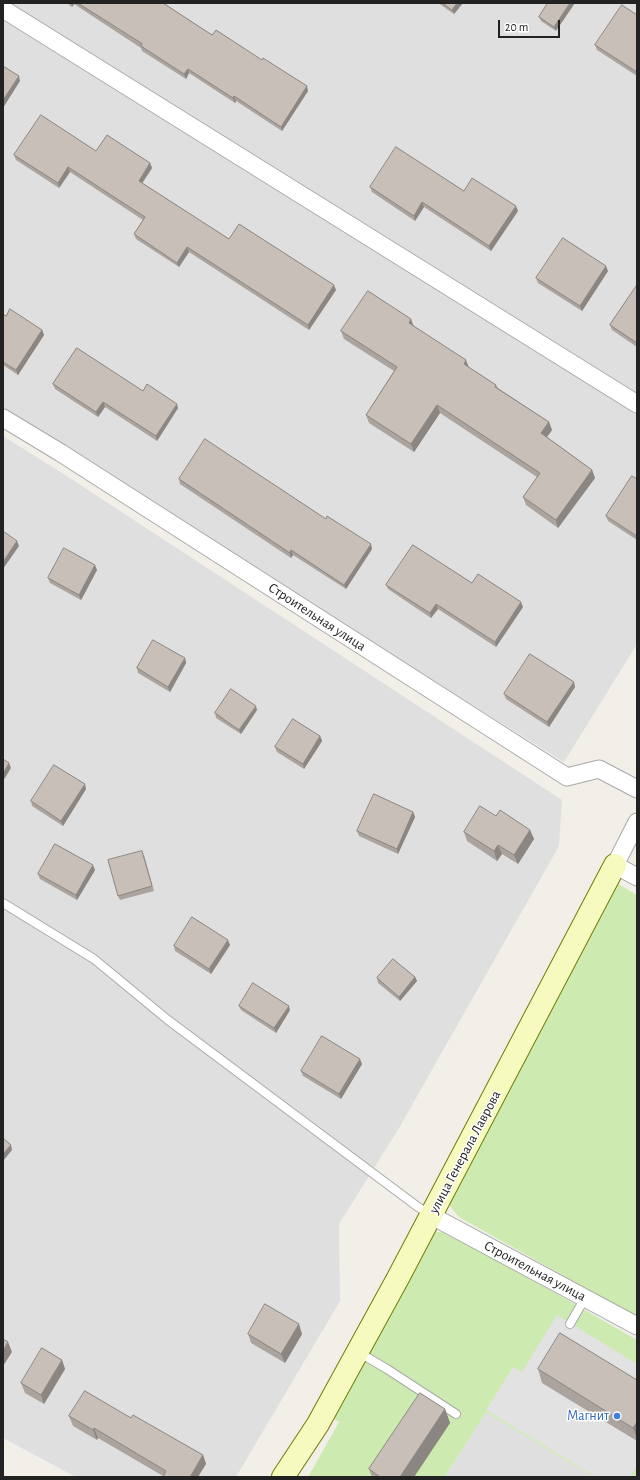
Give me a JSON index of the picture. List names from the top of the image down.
{
  "streets": {
    "street": ["Строительная улица", "улица Генерала Лаврова"]
  },
  "crossings": [
    ["Строительная улица", "улица Генерала Лаврова"]
  ],
  "places": ["Магнит"],
  "scale_bar": "20 m"
}
